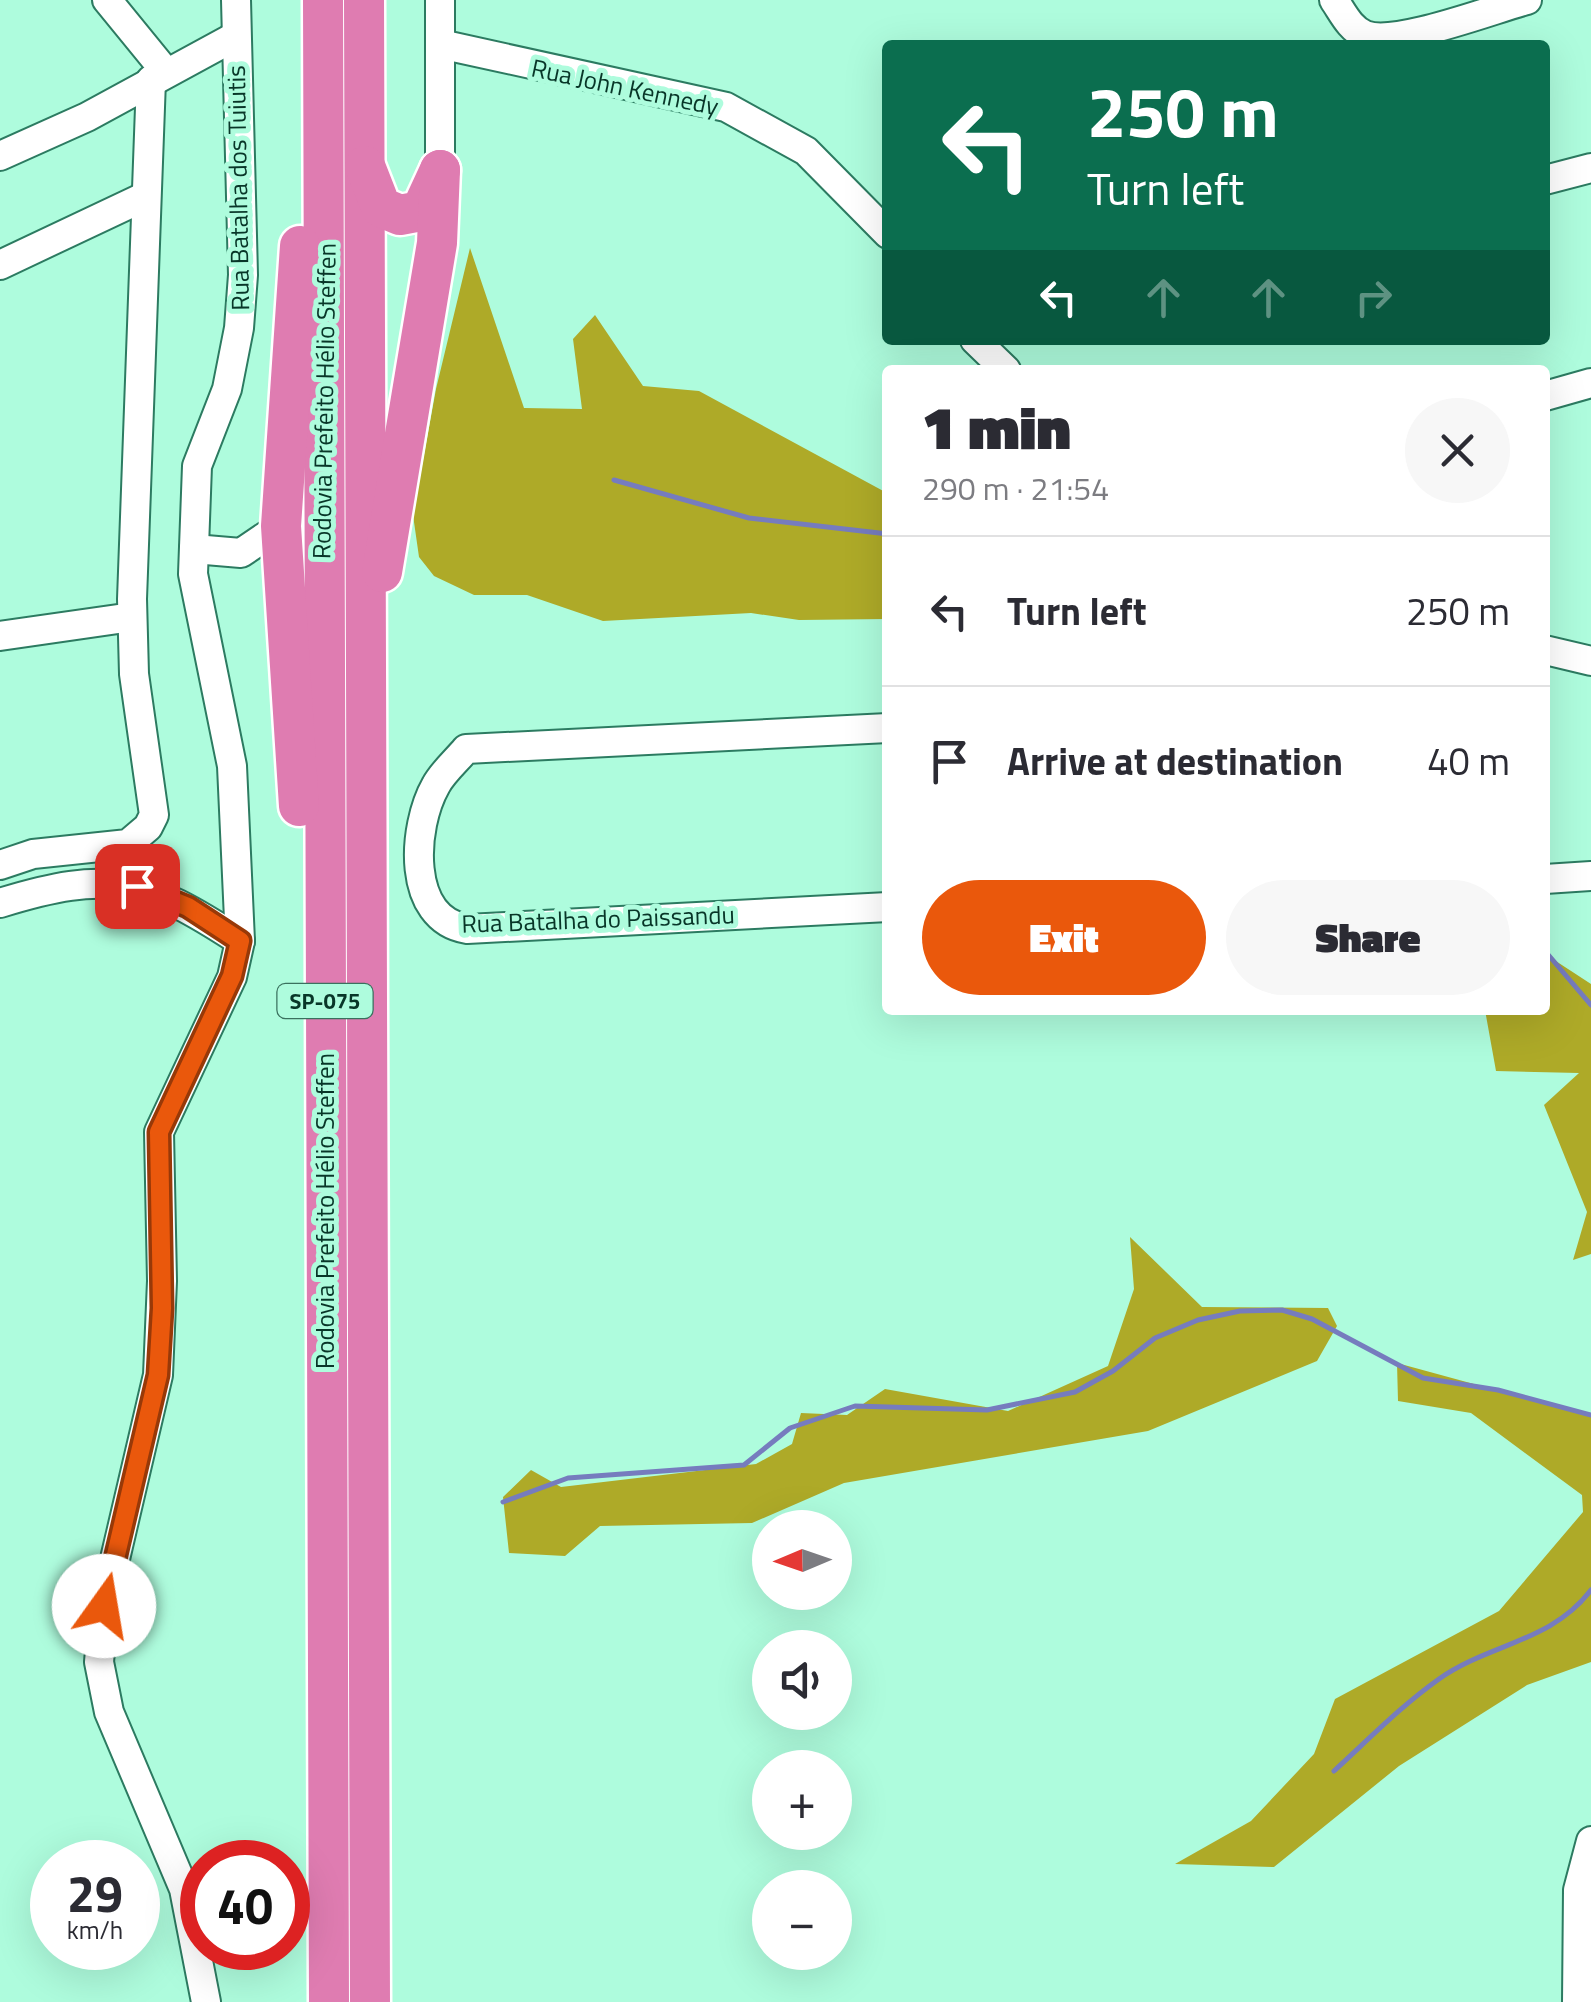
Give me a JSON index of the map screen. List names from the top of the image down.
{
  "streets": {
    "highway": ["Rodovia Prefeito Hélio Steffen", "SP-075"],
    "street": ["Rua John Kennedy", "Rua Batalha dos Tuiutis", "Rua Batalha do Paissandu"]
  },
  "north": "left",
  "page": {
    "turn": ["250 m", "Turn left"],
    "heading": ["1 min", "290 m · 21:54"],
    "list": [
      {
        "name": "Turn left",
        "value": "250 m"
      },
      {
        "name": "Arrive at destination",
        "value": "40 m"
      }
    ],
    "buttons": ["Exit", "Share"],
    "map_buttons": ["+", "−"],
    "speed": "29 km/h",
    "limit": "40"
  }
}
